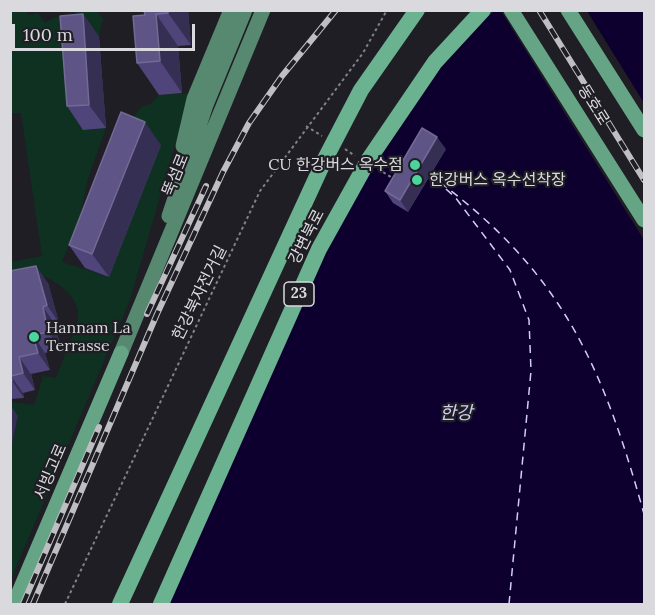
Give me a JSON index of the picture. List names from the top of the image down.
{
  "streets": {
    "highway": ["강변북로", "23"],
    "main road": ["동호로", "뚝섬로", "서빙고로"],
    "path": ["한강북자전거길"]
  },
  "crossings": [
    ["뚝섬로", "서빙고로"]
  ],
  "water": ["한강"],
  "places": ["CU 한강버스 옥수점", "한강버스 옥수선착장", "Hannam La Terrasse"],
  "scale_bar": "100 m"
}
